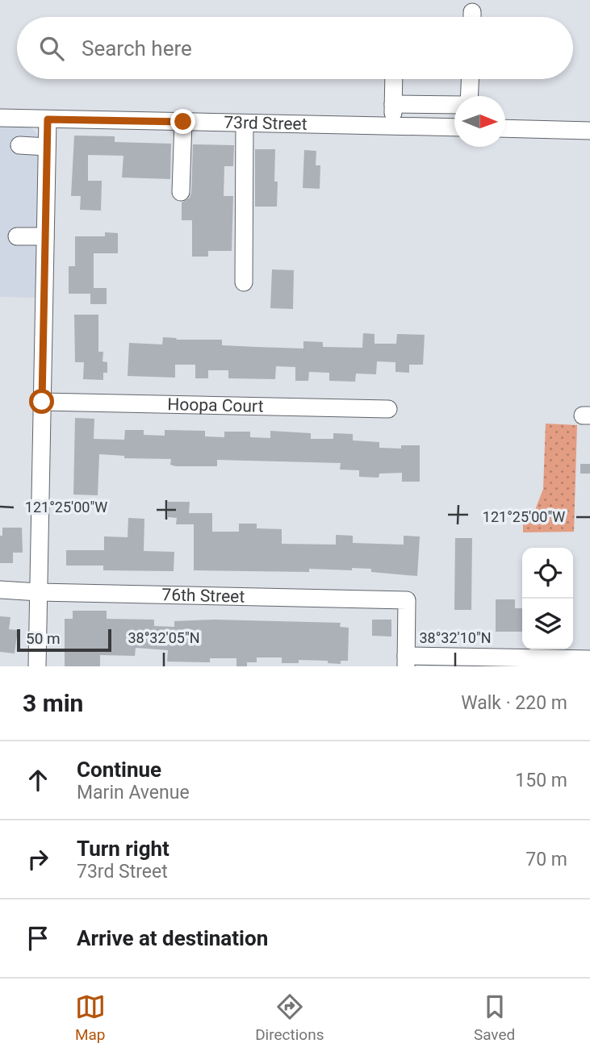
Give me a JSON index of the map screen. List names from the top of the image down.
{
  "streets": {
    "street": ["73rd Street", "Hoopa Court", "76th Street"]
  },
  "scale_bar": "50 m",
  "north": "right",
  "page": {
    "search": "Search here",
    "scale": "50 m",
    "heading": ["3 min", "Walk · 220 m"],
    "list": [
      ["Continue", "Marin Avenue", "150 m"],
      ["Turn right", "73rd Street", "70 m"],
      "Arrive at destination"
    ],
    "nav": ["Map", "Directions", "Saved"]
  },
  "coordinates": ["121°25'00\"W", "38°32'05\"N", "38°32'10\"N"]
}
